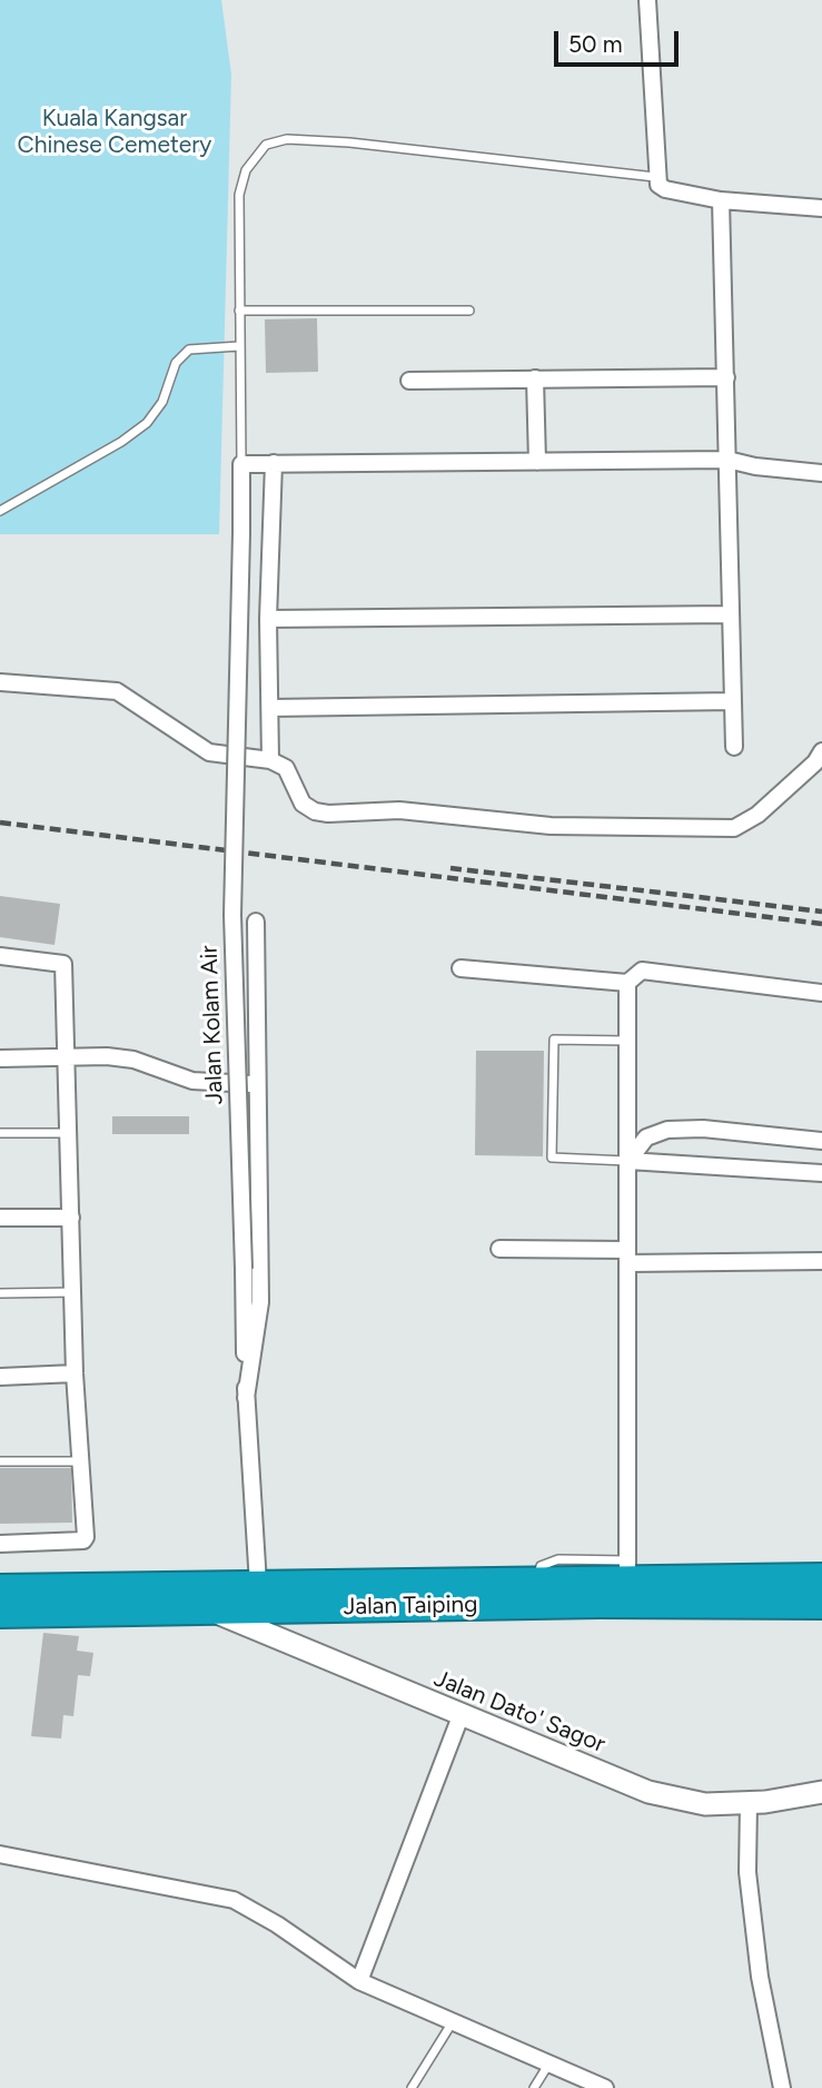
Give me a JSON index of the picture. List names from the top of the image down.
{
  "streets": {
    "highway": ["Jalan Taiping"],
    "main road": ["Jalan Dato' Sagor"],
    "street": ["Jalan Kolam Air"]
  },
  "crossings": [
    ["Jalan Kolam Air", "Jalan Taiping"],
    ["Jalan Taiping", "Jalan Dato' Sagor"]
  ],
  "parks": ["Kuala Kangsar Chinese Cemetery"],
  "scale_bar": "50 m"
}
